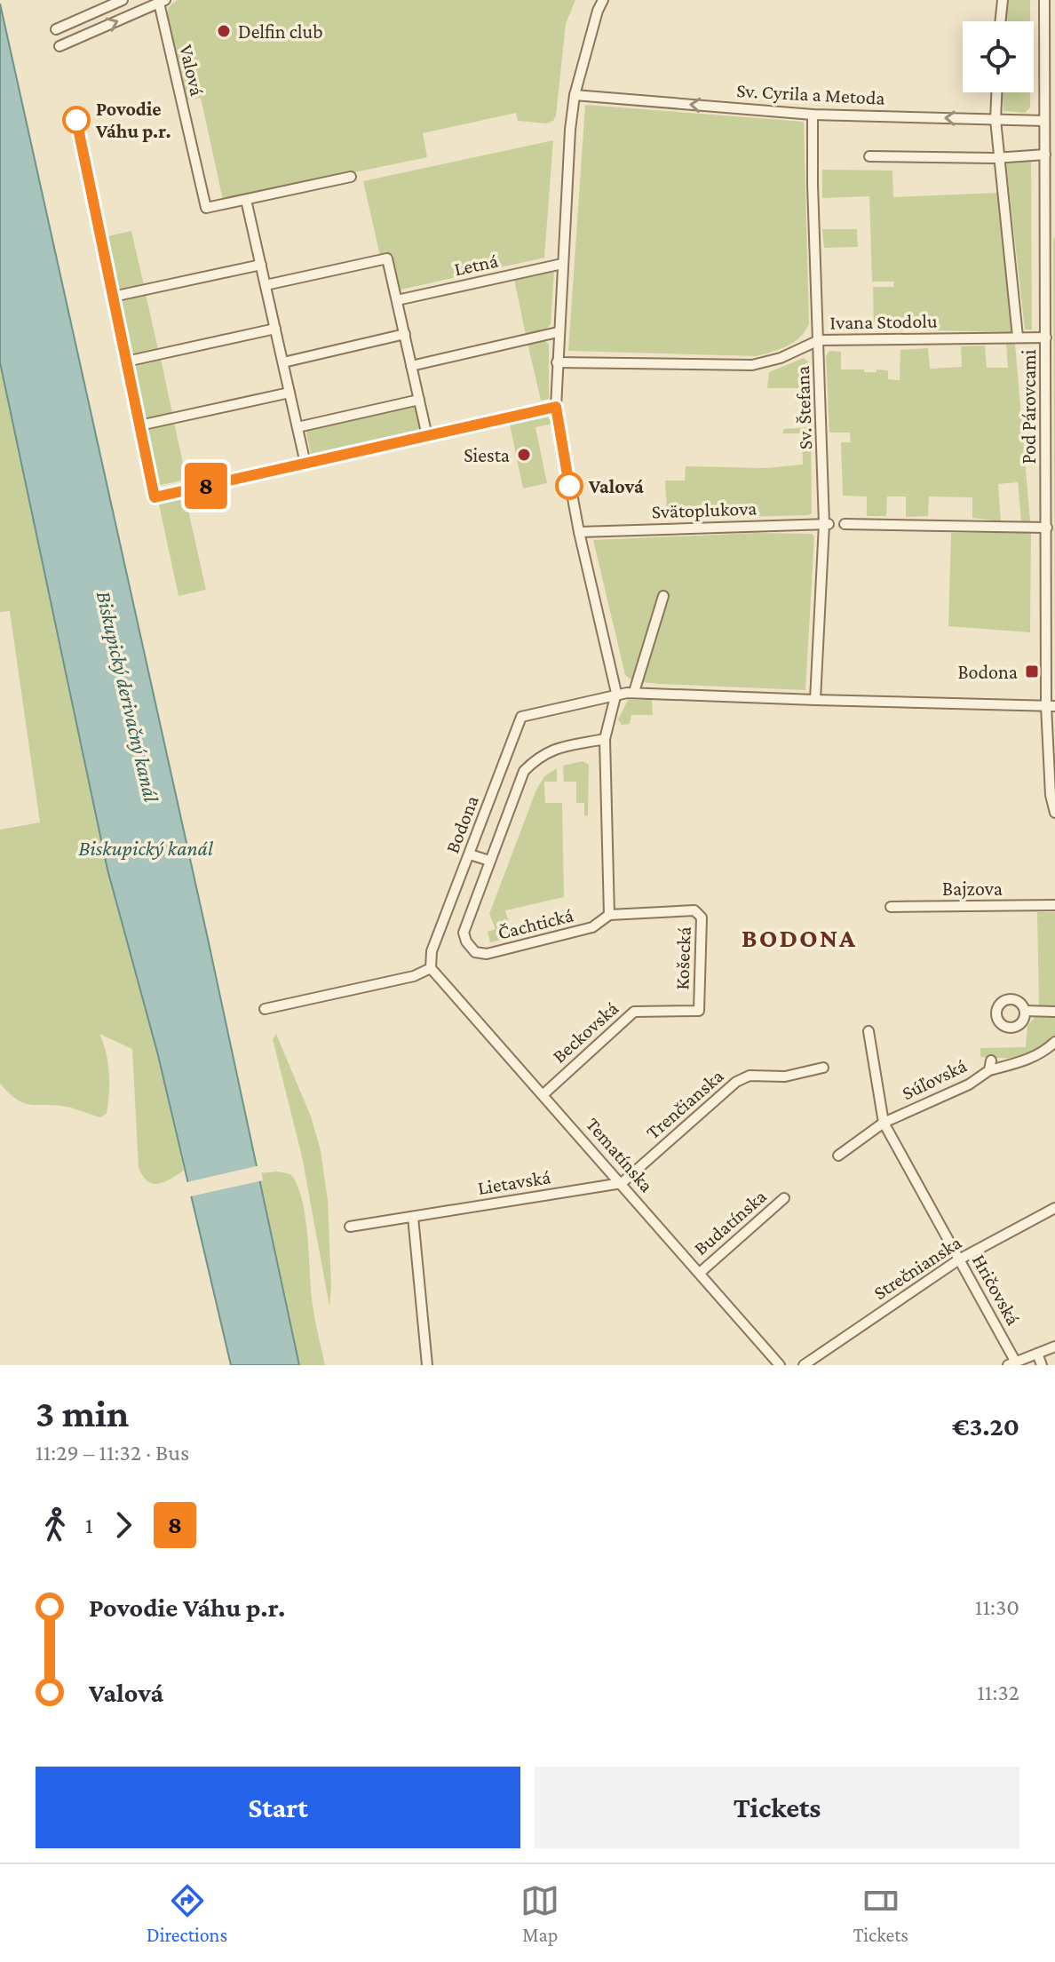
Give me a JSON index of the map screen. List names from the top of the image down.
{
  "streets": {
    "street": [
      "Valová",
      "Sv. Cyrila a Metoda",
      "Letná",
      "Ivana Stodolu",
      "Pod Párovcami",
      "Sv. Štefana",
      "Svätoplukova",
      "Bodona",
      "Bajzova",
      "Čachtická",
      "Košecká",
      "Beckovská",
      "Súľovská",
      "Trenčianska",
      "Tematínska",
      "Lietavská",
      "Budatínska",
      "Strečnianska",
      "Hričovská"
    ]
  },
  "crossings": [
    ["Sv. Cyrila a Metoda", "Pod Párovcami"],
    ["Sv. Cyrila a Metoda", "Sv. Štefana"],
    ["Ivana Stodolu", "Pod Párovcami"],
    ["Ivana Stodolu", "Sv. Štefana"],
    ["Pod Párovcami", "Bodona"],
    ["Sv. Štefana", "Svätoplukova"],
    ["Sv. Štefana", "Bodona"],
    ["Bodona", "Tematínska"],
    ["Čachtická", "Košecká"],
    ["Košecká", "Beckovská"],
    ["Beckovská", "Tematínska"],
    ["Súľovská", "Hričovská"],
    ["Trenčianska", "Tematínska"],
    ["Trenčianska", "Lietavská"],
    ["Tematínska", "Lietavská"],
    ["Tematínska", "Budatínska"],
    ["Strečnianska", "Hričovská"]
  ],
  "one_way": ["Sv. Cyrila a Metoda"],
  "districts": ["BODONA"],
  "water": ["Biskupický derivačný kanál", "Biskupický kanál"],
  "places": {
    "other": [
      "Delfin club",
      "Povodie Váhu p.r.",
      "Siesta",
      "Valová"
    ],
    "transit": ["Bodona"]
  },
  "lines": ["bus line 8"],
  "page": {
    "on_map": "8",
    "heading": ["3 min", "11:29 – 11:32 · Bus", "€3.20"],
    "legs": ["1", "8"],
    "list": [
      {
        "name": "Povodie Váhu p.r.",
        "value": "11:30"
      },
      {
        "name": "Valová",
        "value": "11:32"
      }
    ],
    "buttons": ["Start", "Tickets"],
    "tabs": ["Directions", "Map", "Tickets"]
  }
}
